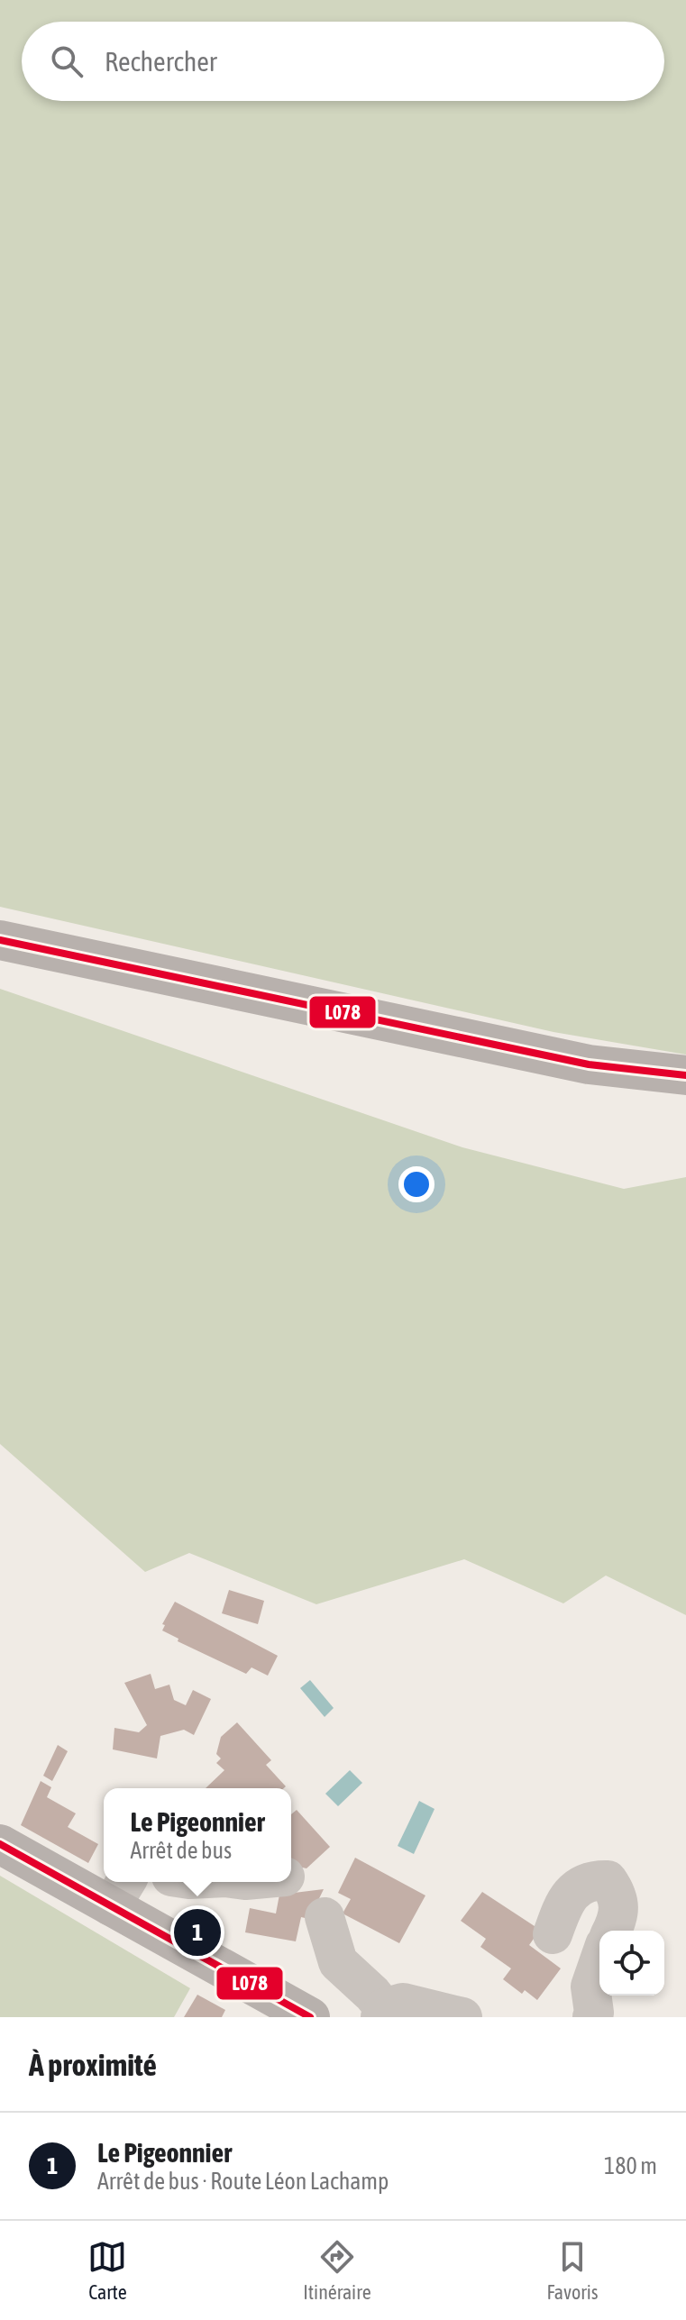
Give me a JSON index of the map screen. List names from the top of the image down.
{
  "lines": ["transit line L078"],
  "page": {
    "search": "Rechercher",
    "popup": ["Le Pigeonnier", "Arrêt de bus"],
    "pins": "1",
    "heading": "À proximité",
    "list": [
      {
        "mark": "1",
        "name": "Le Pigeonnier",
        "note": "Arrêt de bus · Route Léon Lachamp",
        "value": "180 m"
      }
    ],
    "nav": ["Carte", "Itinéraire", "Favoris"]
  }
}
